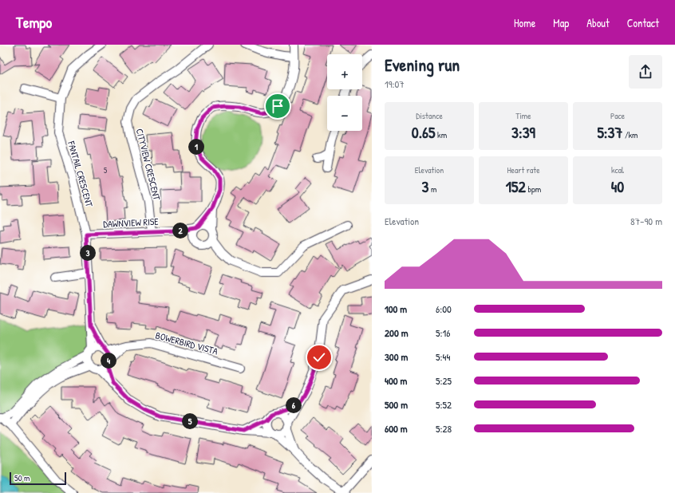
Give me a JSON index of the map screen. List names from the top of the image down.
{
  "streets": {
    "street": [
      "CITYVIEW CRESCENT",
      "FANTAIL CRESCENT",
      "DAWNVIEW RISE",
      "BOWERBIRD VISTA"
    ]
  },
  "crossings": [
    ["CITYVIEW CRESCENT", "DAWNVIEW RISE"],
    ["FANTAIL CRESCENT", "DAWNVIEW RISE"],
    ["FANTAIL CRESCENT", "BOWERBIRD VISTA"]
  ],
  "house_numbers": ["5"],
  "scale_bar": "50 m",
  "page": {
    "header": "Tempo",
    "nav": [
      "Home",
      "Map",
      "About",
      "Contact"
    ],
    "heading": ["Evening run", "19:07"],
    "map_buttons": ["+", "−"],
    "stats": [
      ["Distance", "0.65 km"],
      ["Time", "3:39"],
      ["Pace", "5:37 /km"],
      ["Elevation", "3 m"],
      ["Heart rate", "152 bpm"],
      ["kcal", "40"]
    ],
    "pins": [
      "1",
      "2",
      "3",
      "4",
      "6",
      "5"
    ],
    "chart": ["Elevation", "87–90 m"],
    "list": [
      {
        "name": "100 m",
        "note": "6:00"
      },
      {
        "name": "200 m",
        "note": "5:16"
      },
      {
        "name": "300 m",
        "note": "5:44"
      },
      {
        "name": "400 m",
        "note": "5:25"
      },
      {
        "name": "500 m",
        "note": "5:52"
      },
      {
        "name": "600 m",
        "note": "5:28"
      }
    ],
    "scale": "50 m"
  }
}
